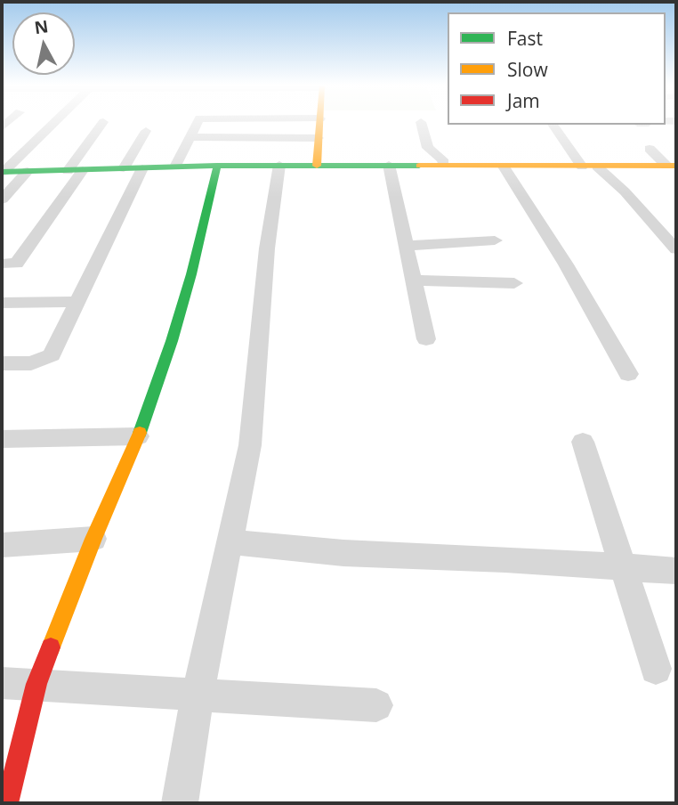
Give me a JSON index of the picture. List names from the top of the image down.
{
  "legend": ["Fast", "Slow", "Jam"],
  "north": "top"
}
